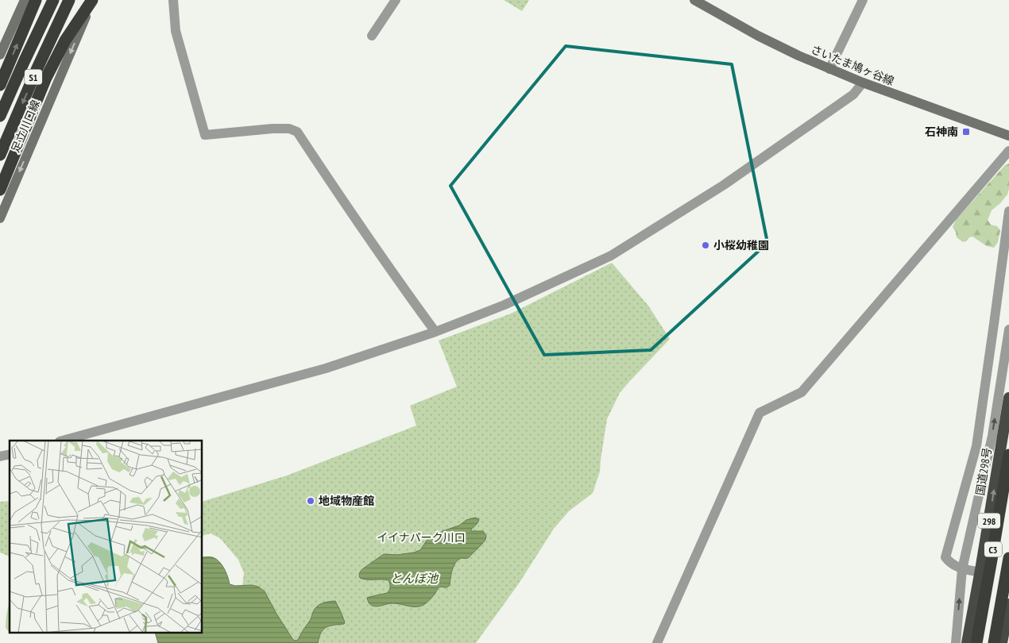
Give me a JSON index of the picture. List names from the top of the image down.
{
  "streets": {
    "highway": [
      "S1",
      "国道298号",
      "298",
      "C3"
    ],
    "main road": ["さいたま鳩ヶ谷線", "足立川口線"]
  },
  "one_way": ["足立川口線"],
  "water": ["とんぼ池"],
  "parks": ["イイナパーク川口"],
  "places": {
    "transit": ["石神南"],
    "other": ["小桜幼稚園", "地域物産館"]
  }
}
